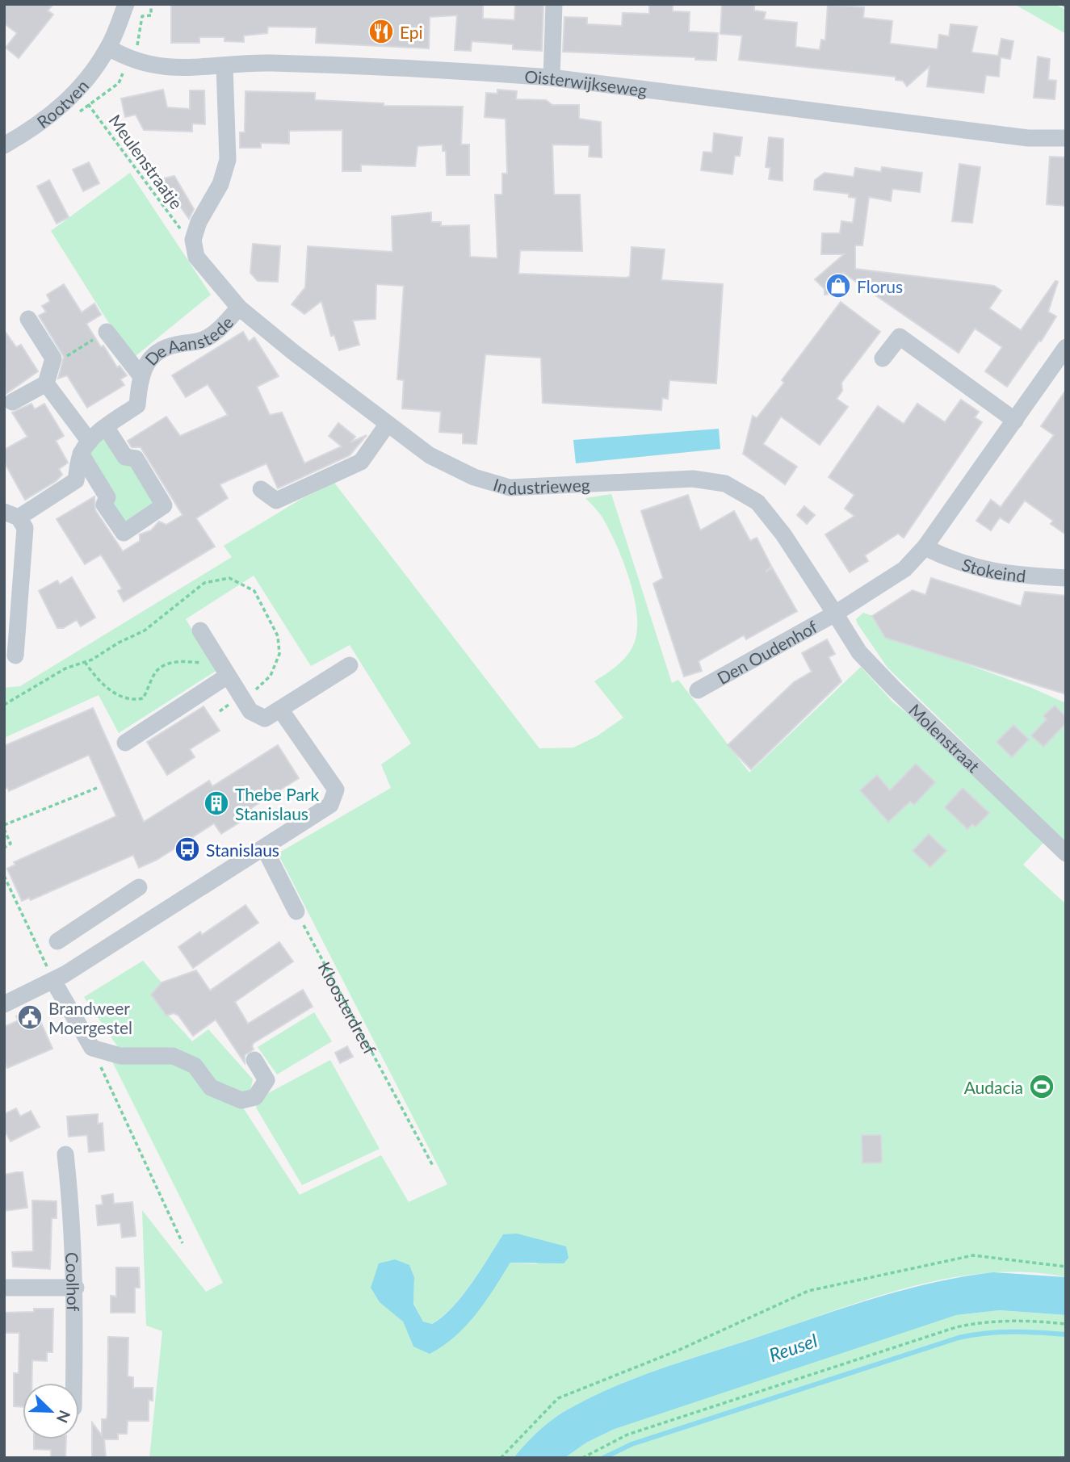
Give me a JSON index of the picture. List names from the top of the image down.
{
  "streets": {
    "street": [
      "Oisterwijkseweg",
      "Rootven",
      "De Aanstede",
      "Industrieweg",
      "Stokeind",
      "Den Oudenhof",
      "Molenstraat",
      "Coolhof"
    ],
    "path": ["Meulenstraatje", "Kloosterdreef"]
  },
  "crossings": [
    ["Oisterwijkseweg", "Rootven"],
    ["Rootven", "Meulenstraatje"],
    ["Meulenstraatje", "Industrieweg"],
    ["De Aanstede", "Industrieweg"],
    ["Industrieweg", "Den Oudenhof"],
    ["Industrieweg", "Molenstraat"],
    ["Den Oudenhof", "Molenstraat"]
  ],
  "water": ["Reusel"],
  "places": {
    "restaurant": ["Epi"],
    "shop": ["Florus"],
    "building": ["Thebe Park Stanislaus"],
    "bus stop": ["Stanislaus"],
    "public building": ["Brandweer Moergestel"],
    "sports": ["Audacia"]
  },
  "north": "bottom right"
}
